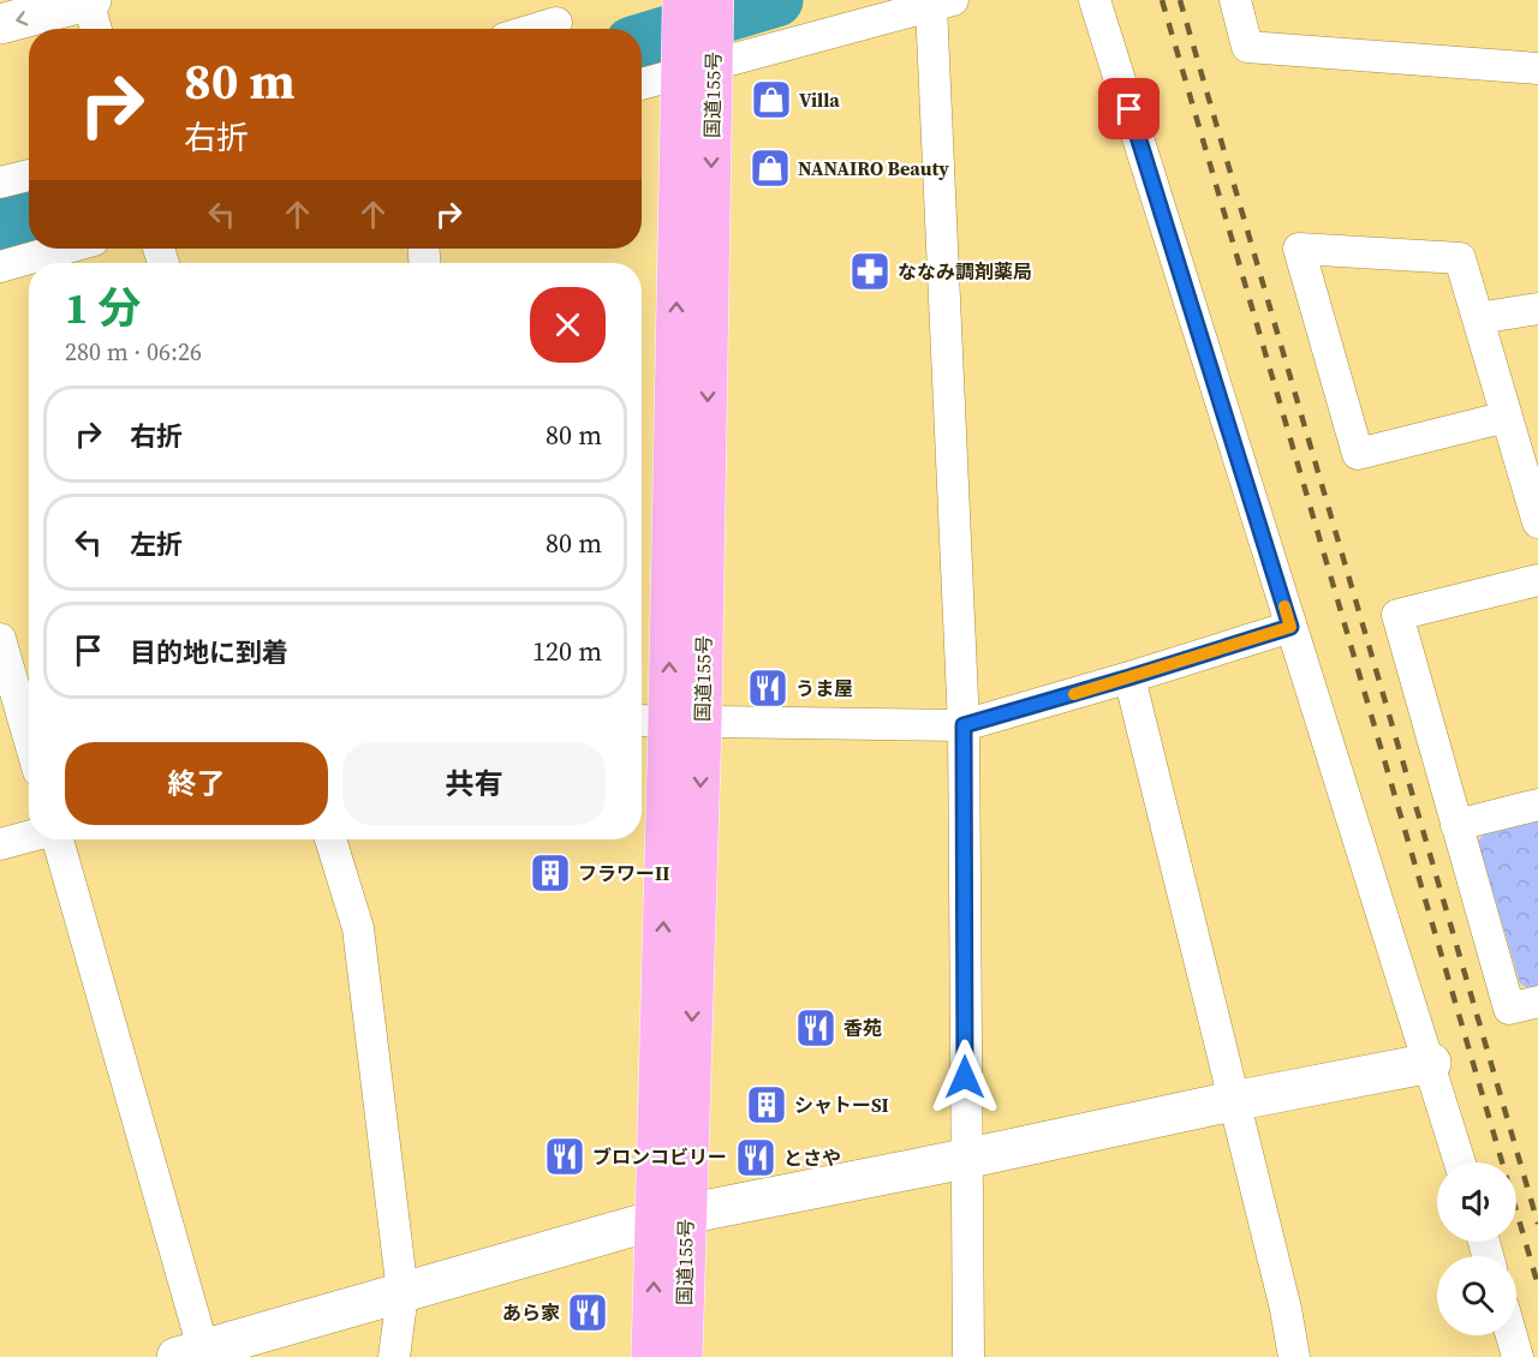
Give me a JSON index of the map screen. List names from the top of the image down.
{
  "streets": {
    "highway": ["国道155号"]
  },
  "places": {
    "shop": ["Villa", "NANAIRO Beauty"],
    "pharmacy": ["ななみ調剤薬局"],
    "restaurant": [
      "うま屋",
      "香苑",
      "ブロンコビリー",
      "とさや",
      "あら家"
    ],
    "building": ["フラワーII", "シャトーSI"]
  },
  "page": {
    "turn": ["80 m", "右折"],
    "heading": ["1 分", "280 m · 06:26"],
    "list": [
      {
        "name": "右折",
        "value": "80 m"
      },
      {
        "name": "左折",
        "value": "80 m"
      },
      {
        "name": "目的地に到着",
        "value": "120 m"
      }
    ],
    "buttons": ["終了", "共有"]
  }
}
